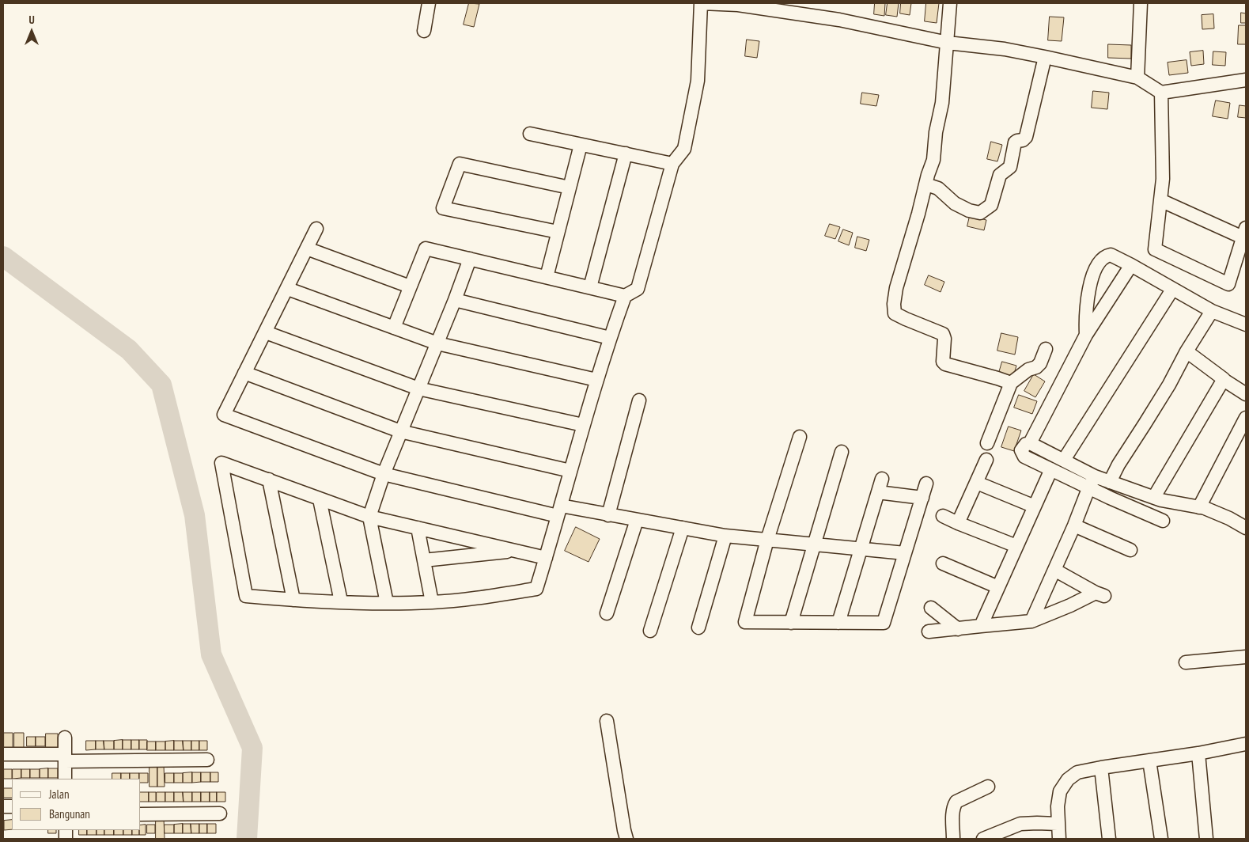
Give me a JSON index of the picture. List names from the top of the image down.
{
  "legend": ["Jalan", "Bangunan"],
  "north": "top"
}
